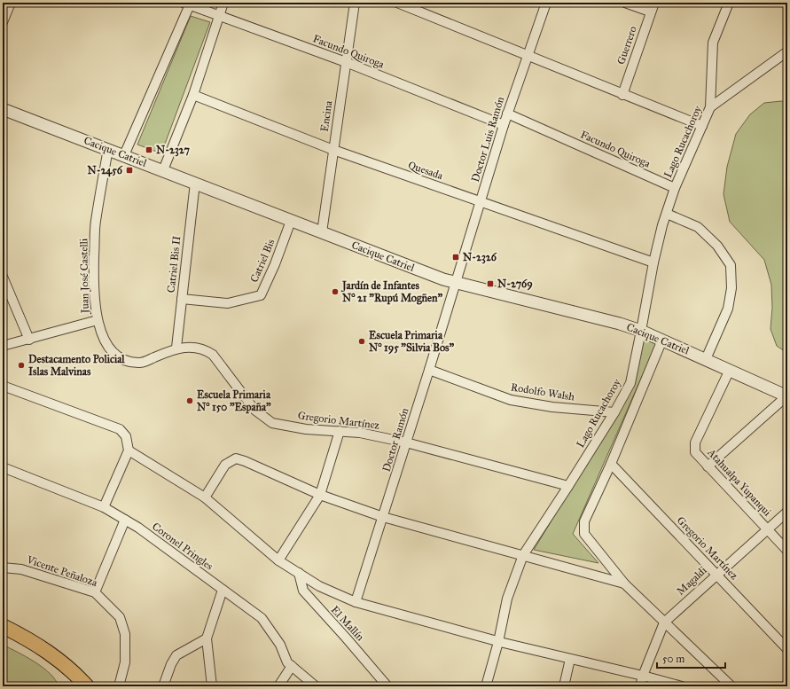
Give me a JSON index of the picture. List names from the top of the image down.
{
  "streets": {
    "street": [
      "Guerrero",
      "Facundo Quiroga",
      "Encina",
      "Doctor Luis Ramón",
      "Lago Rucachoroy",
      "Cacique Catriel",
      "Quesada",
      "Catriel Bis",
      "Catriel Bis II",
      "Juan José Castelli",
      "Rodolfo Walsh",
      "Gregorio Martínez",
      "Doctor Ramón",
      "Atahualpa Yupanqui",
      "Coronel Pringles",
      "Vicente Peñaloza",
      "Magaldi",
      "El Mallín"
    ]
  },
  "crossings": [
    ["Facundo Quiroga", "Encina"],
    ["Facundo Quiroga", "Doctor Luis Ramón"],
    ["Facundo Quiroga", "Lago Rucachoroy"],
    ["Encina", "Cacique Catriel"],
    ["Encina", "Quesada"],
    ["Doctor Luis Ramón", "Cacique Catriel"],
    ["Doctor Luis Ramón", "Quesada"],
    ["Doctor Luis Ramón", "Doctor Ramón"],
    ["Lago Rucachoroy", "Cacique Catriel"],
    ["Lago Rucachoroy", "Quesada"],
    ["Lago Rucachoroy", "Rodolfo Walsh"],
    ["Lago Rucachoroy", "Gregorio Martínez"],
    ["Cacique Catriel", "Catriel Bis"],
    ["Cacique Catriel", "Catriel Bis II"],
    ["Cacique Catriel", "Juan José Castelli"],
    ["Cacique Catriel", "Doctor Ramón"],
    ["Cacique Catriel", "Atahualpa Yupanqui"],
    ["Catriel Bis", "Catriel Bis II"],
    ["Catriel Bis II", "Juan José Castelli"],
    ["Catriel Bis II", "Gregorio Martínez"],
    ["Juan José Castelli", "Gregorio Martínez"],
    ["Rodolfo Walsh", "Doctor Ramón"],
    ["Gregorio Martínez", "Doctor Ramón"],
    ["Gregorio Martínez", "Magaldi"],
    ["Atahualpa Yupanqui", "Magaldi"]
  ],
  "places": {
    "transit": [
      "N-2327",
      "N-2456",
      "N-2326",
      "N-2769"
    ],
    "other": [
      "Jardín de Infantes N° 21 \"Rupú Mogñen\"",
      "Escuela Primaria N° 195 \"Silvia Bos\"",
      "Destacamento Policial Islas Malvinas",
      "Escuela Primaria N° 150 \"España\""
    ]
  },
  "scale_bar": "50 m"
}
